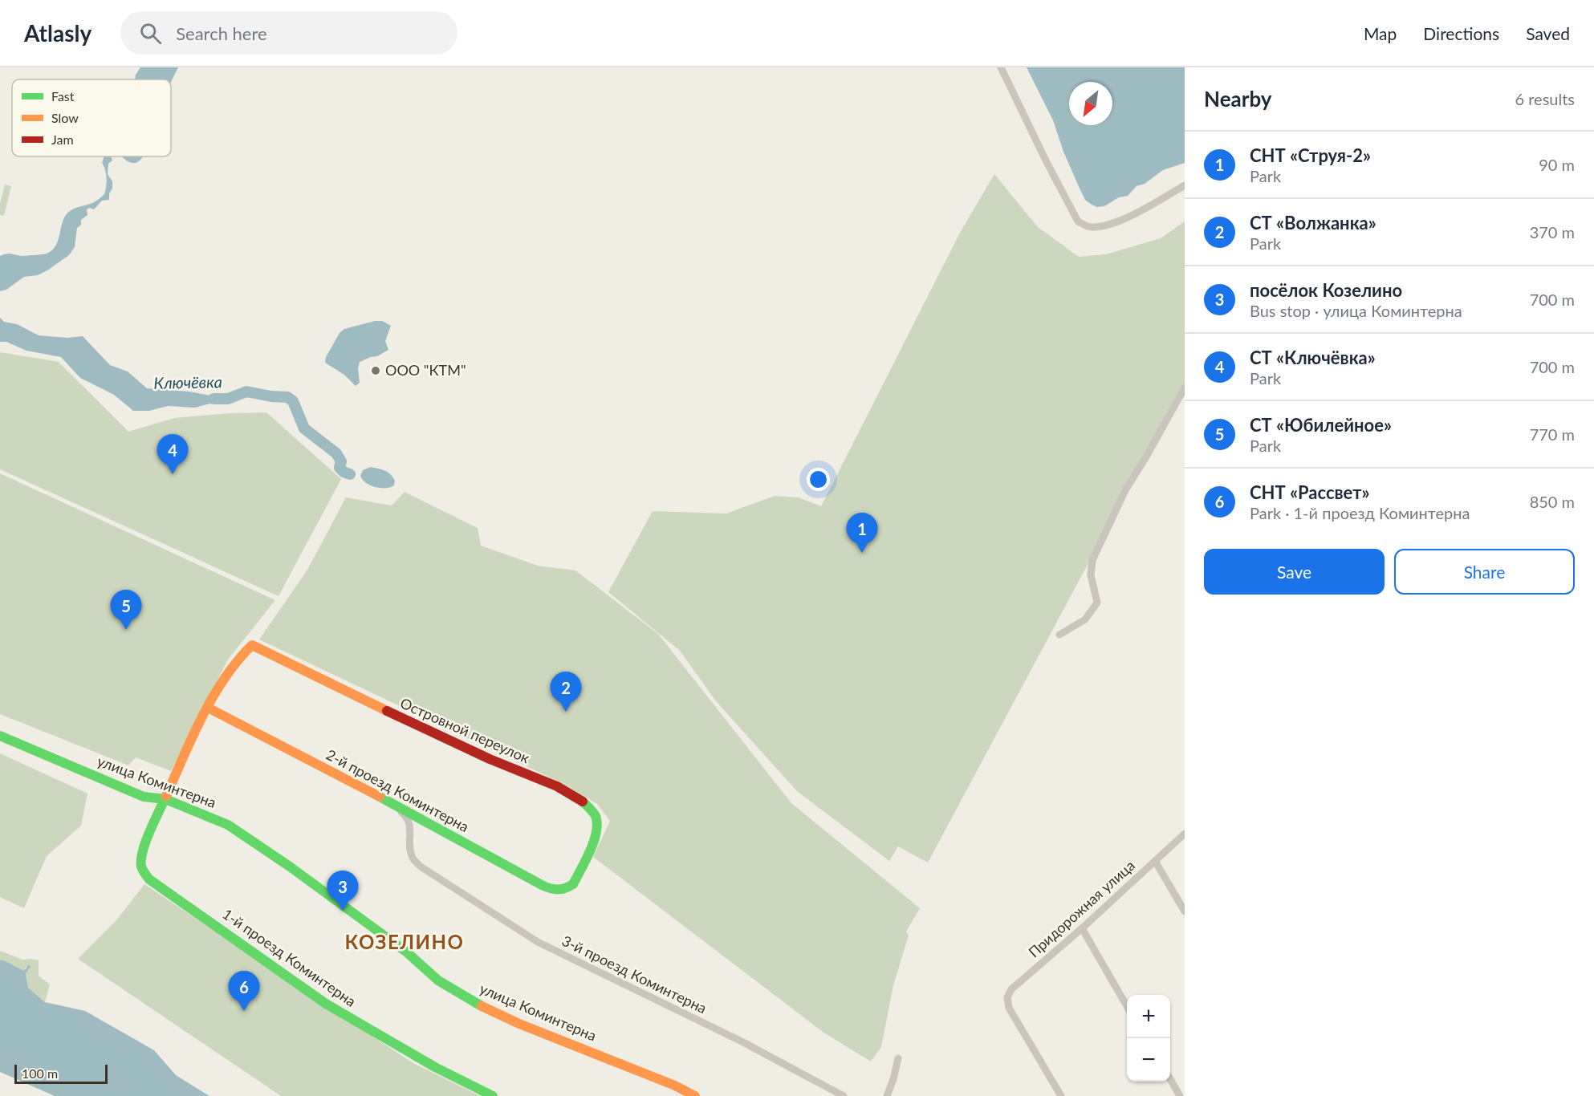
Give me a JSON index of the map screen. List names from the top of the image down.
{
  "streets": {
    "street": [
      "Островной переулок",
      "улица Коминтерна",
      "2-й проезд Коминтерна",
      "Придорожная улица",
      "1-й проезд Коминтерна",
      "3-й проезд Коминтерна"
    ]
  },
  "crossings": [
    ["Островной переулок", "2-й проезд Коминтерна"],
    ["Островной переулок", "1-й проезд Коминтерна"],
    ["улица Коминтерна", "1-й проезд Коминтерна"],
    ["2-й проезд Коминтерна", "1-й проезд Коминтерна"],
    ["2-й проезд Коминтерна", "3-й проезд Коминтерна"]
  ],
  "districts": ["КОЗЕЛИНО"],
  "water": ["Ключёвка"],
  "places": ["ООО \"КТМ\""],
  "legend": ["Fast", "Slow", "Jam"],
  "scale_bar": "100 m",
  "north": "bottom left",
  "page": {
    "header": "Atlasly",
    "search": "Search here",
    "nav": ["Map", "Directions", "Saved"],
    "heading": ["Nearby", "6 results"],
    "list": [
      {
        "mark": "1",
        "name": "СНТ «Струя-2»",
        "note": "Park",
        "value": "90 m"
      },
      {
        "mark": "2",
        "name": "СТ «Волжанка»",
        "note": "Park",
        "value": "370 m"
      },
      {
        "mark": "3",
        "name": "посёлок Козелино",
        "note": "Bus stop · улица Коминтерна",
        "value": "700 m"
      },
      {
        "mark": "4",
        "name": "СТ «Ключёвка»",
        "note": "Park",
        "value": "700 m"
      },
      {
        "mark": "5",
        "name": "СТ «Юбилейное»",
        "note": "Park",
        "value": "770 m"
      },
      {
        "mark": "6",
        "name": "СНТ «Рассвет»",
        "note": "Park · 1-й проезд Коминтерна",
        "value": "850 m"
      }
    ],
    "pins": [
      "4",
      "1",
      "5",
      "2",
      "3",
      "6"
    ],
    "buttons": ["Save", "Share"],
    "map_buttons": ["+", "−"],
    "scale": "100 m"
  }
}
